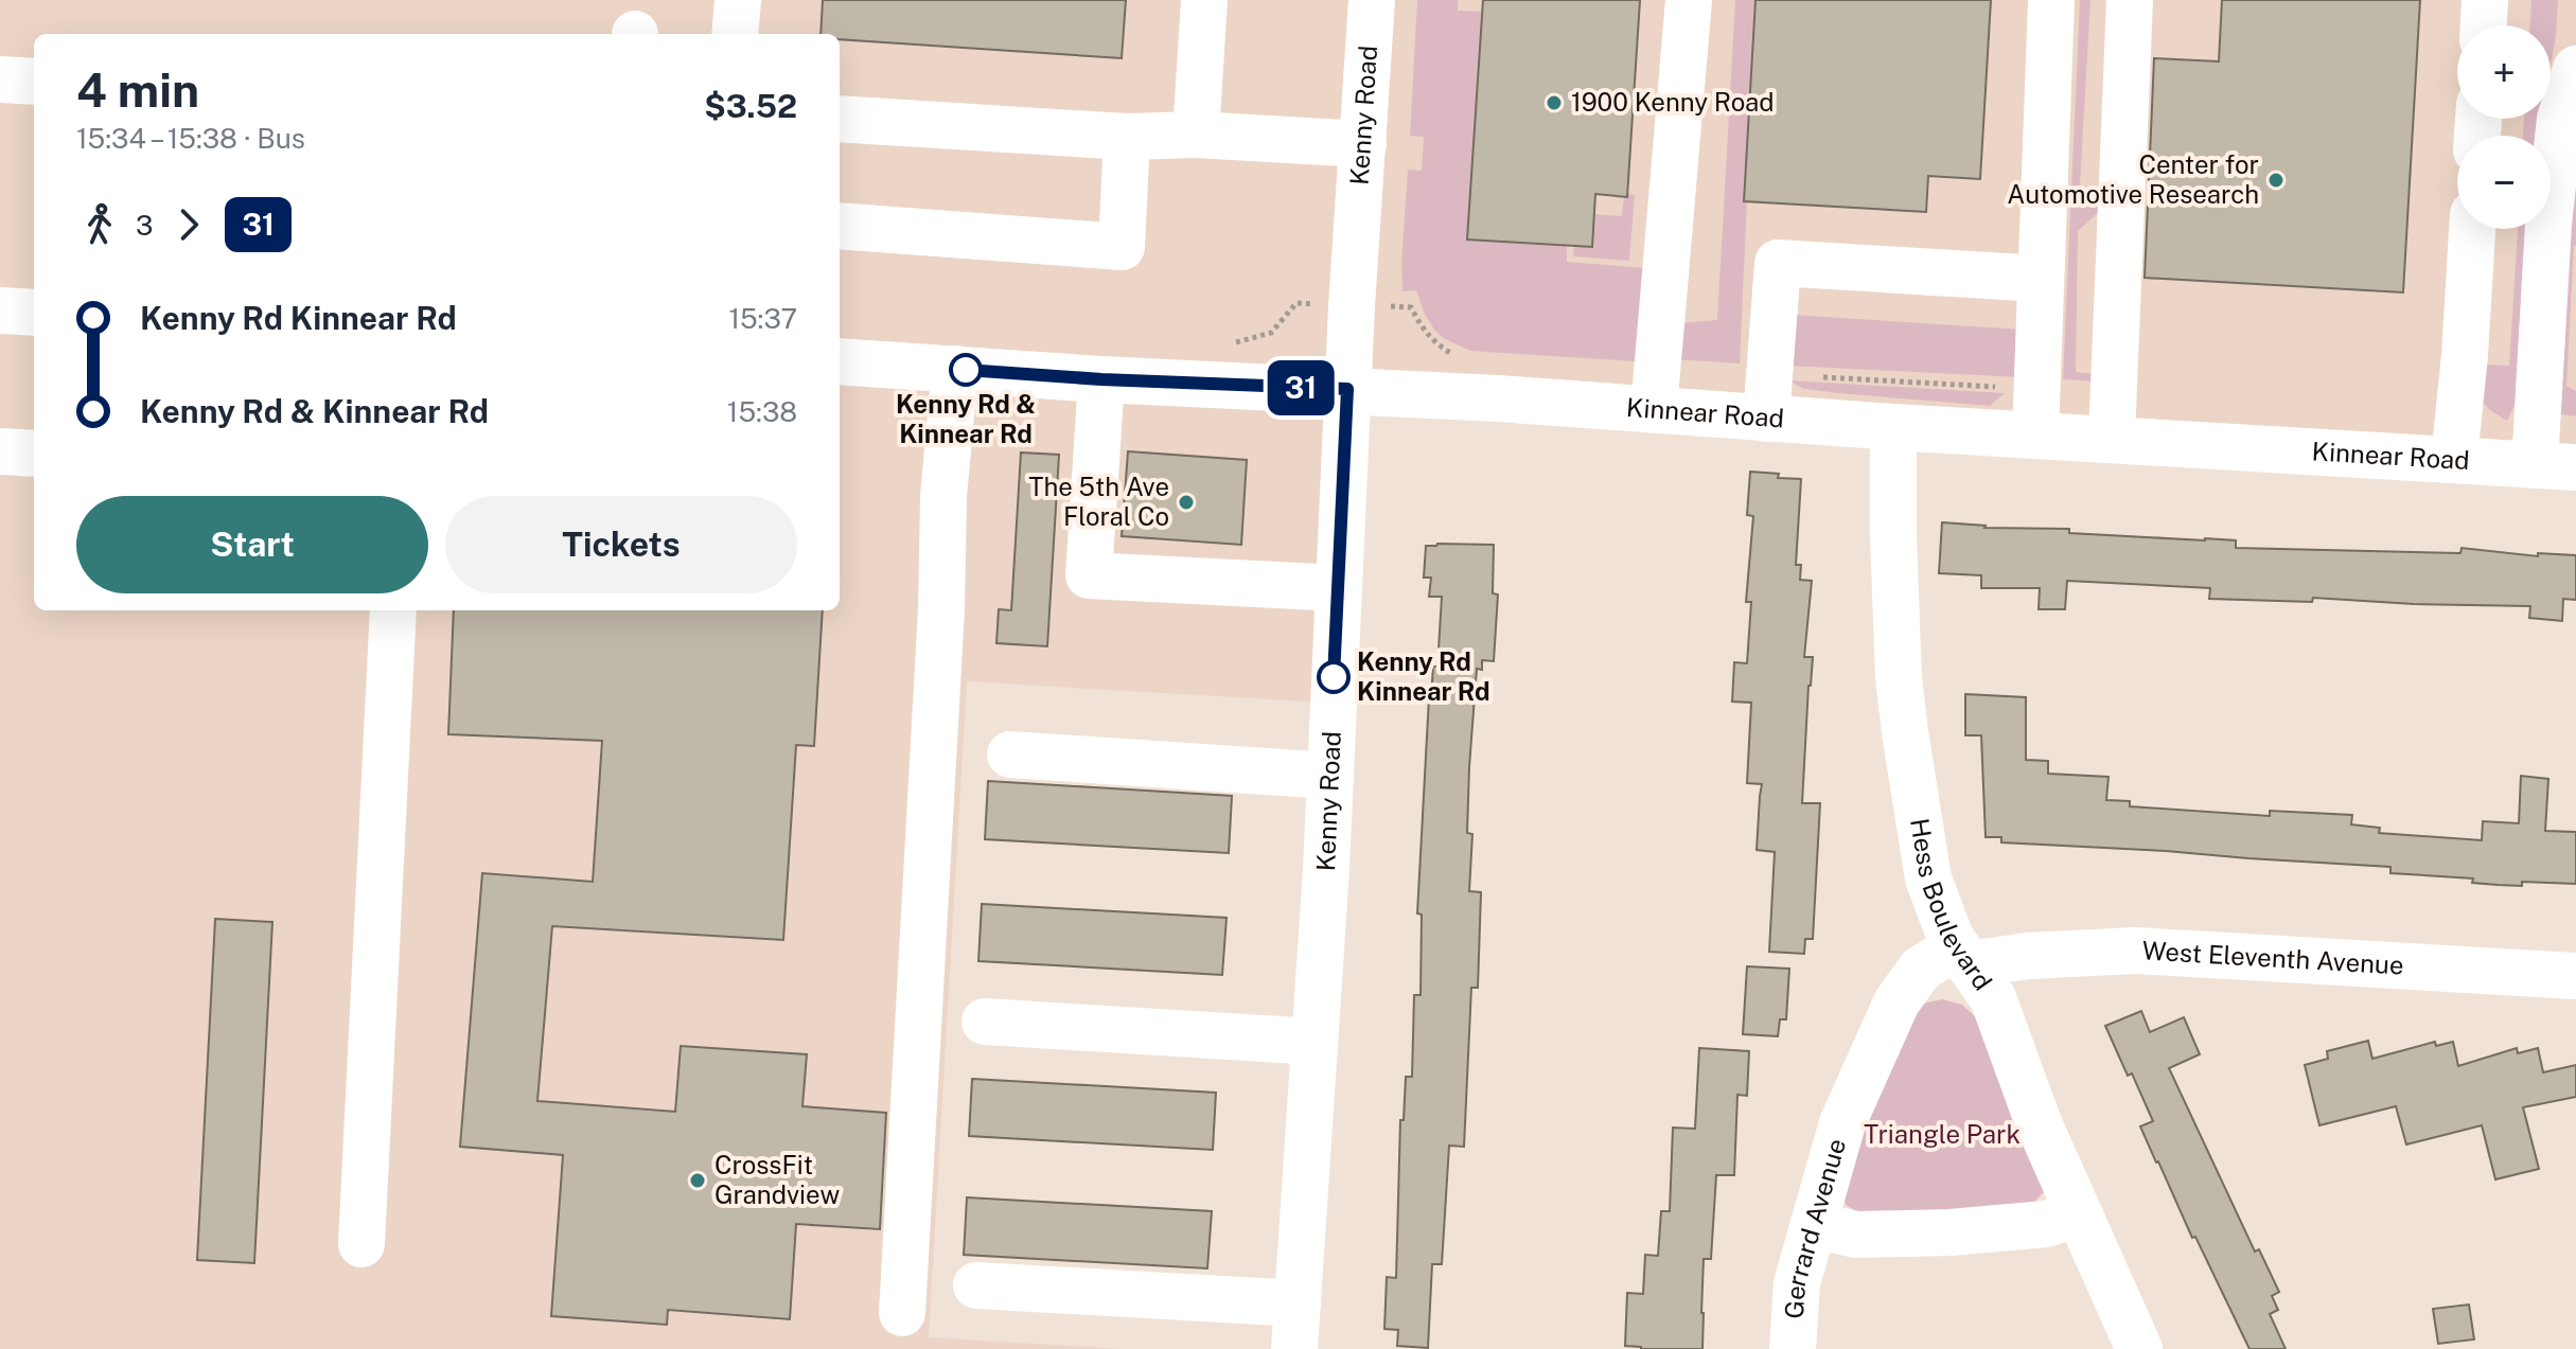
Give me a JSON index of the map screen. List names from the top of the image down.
{
  "streets": {
    "street": [
      "Kenny Road",
      "Kinnear Road",
      "Hess Boulevard",
      "West Eleventh Avenue",
      "Gerrard Avenue"
    ]
  },
  "crossings": [
    ["Kenny Road", "Kinnear Road"],
    ["Kinnear Road", "Hess Boulevard"],
    ["Hess Boulevard", "West Eleventh Avenue"],
    ["Hess Boulevard", "Gerrard Avenue"],
    ["West Eleventh Avenue", "Gerrard Avenue"]
  ],
  "parks": ["Triangle Park"],
  "places": [
    "1900 Kenny Road",
    "Center for Automotive Research",
    "Kenny Rd & Kinnear Rd",
    "The 5th Ave Floral Co",
    "Kenny Rd Kinnear Rd",
    "CrossFit Grandview"
  ],
  "lines": ["bus line 31"],
  "page": {
    "on_map": "31",
    "map_buttons": ["+", "−"],
    "heading": ["4 min", "15:34 – 15:38 · Bus", "$3.52"],
    "legs": ["3", "31"],
    "list": [
      {
        "name": "Kenny Rd Kinnear Rd",
        "value": "15:37"
      },
      {
        "name": "Kenny Rd & Kinnear Rd",
        "value": "15:38"
      }
    ],
    "buttons": ["Start", "Tickets"]
  }
}
